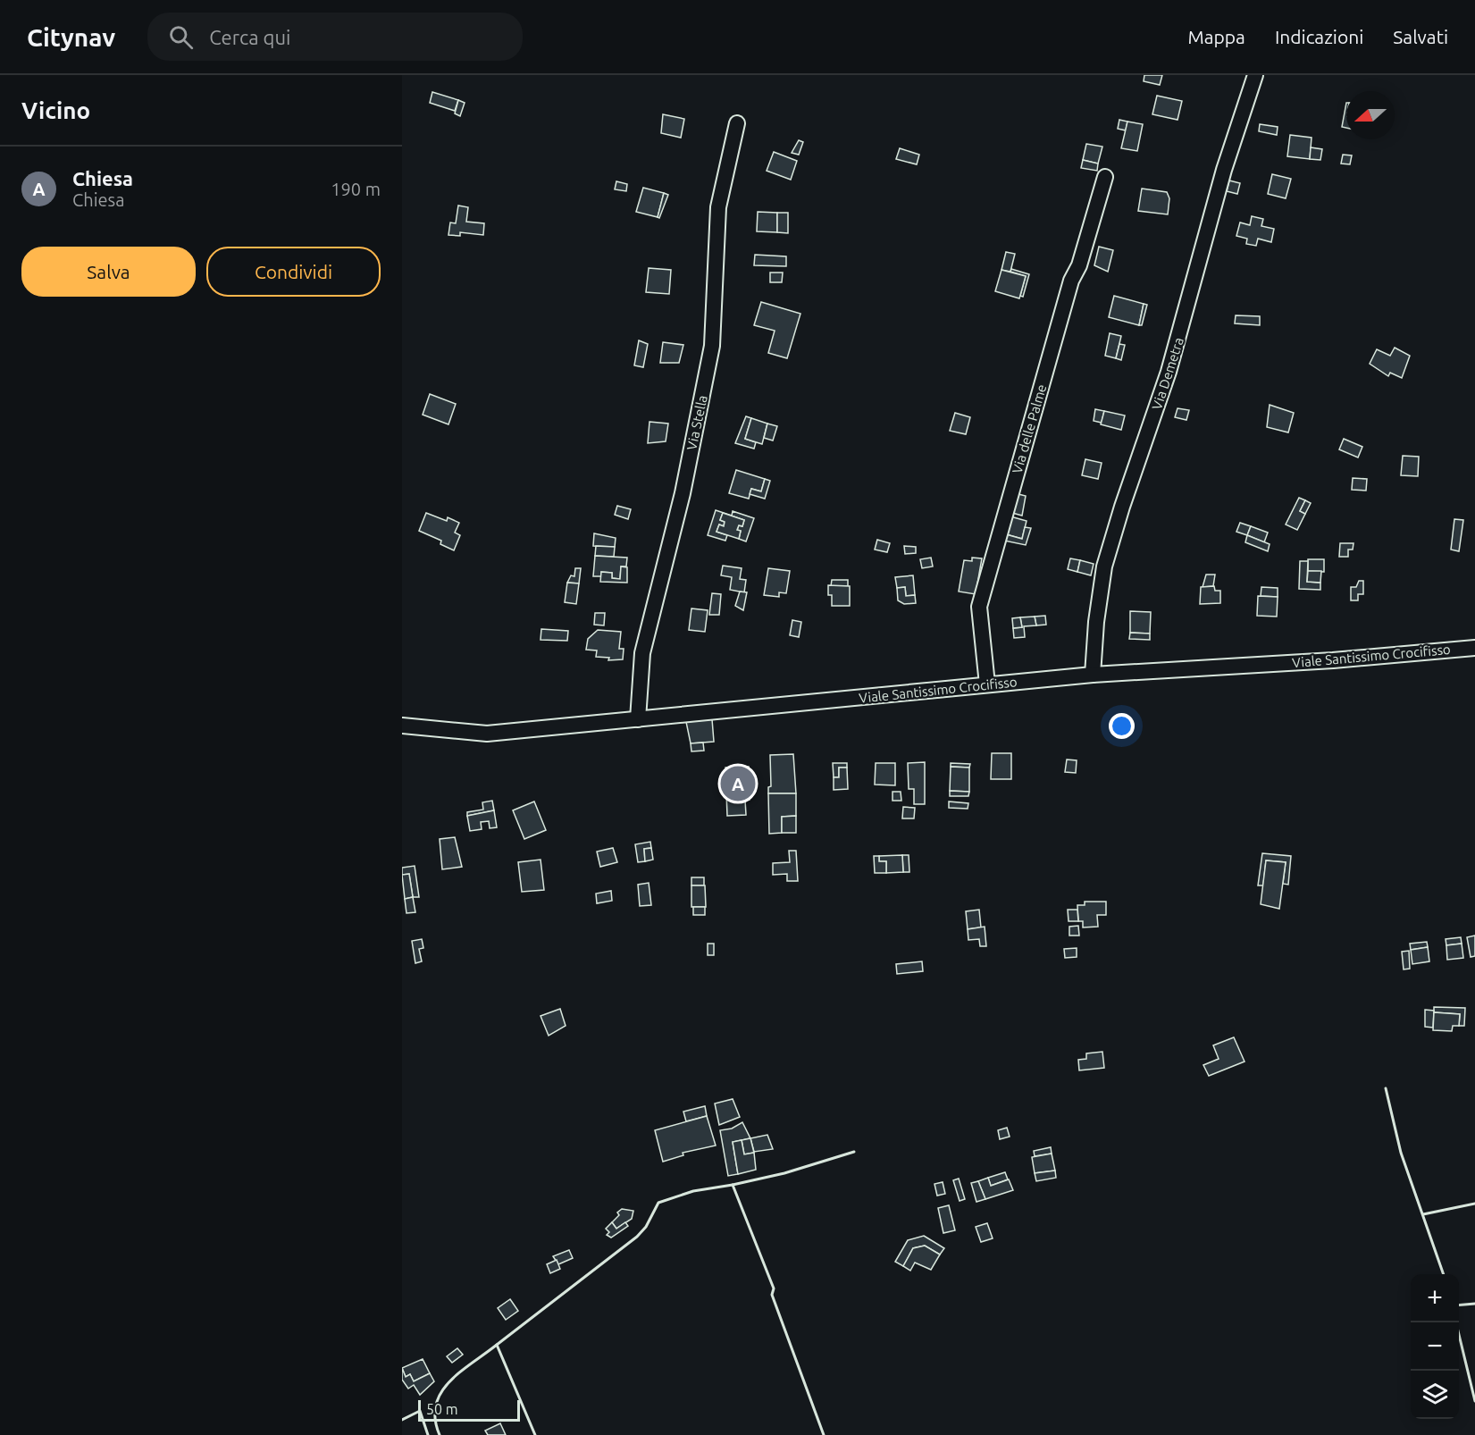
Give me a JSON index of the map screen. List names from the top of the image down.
{
  "streets": {
    "street": [
      "Via Demetra",
      "Via Stella",
      "Via delle Palme",
      "Viale Santissimo Crocifisso"
    ]
  },
  "crossings": [
    ["Via Demetra", "Viale Santissimo Crocifisso"],
    ["Via Stella", "Viale Santissimo Crocifisso"],
    ["Via delle Palme", "Viale Santissimo Crocifisso"]
  ],
  "scale_bar": "50 m",
  "north": "left",
  "page": {
    "header": "Citynav",
    "search": "Cerca qui",
    "nav": ["Mappa", "Indicazioni", "Salvati"],
    "heading": "Vicino",
    "list": [
      {
        "mark": "A",
        "name": "Chiesa",
        "note": "Chiesa",
        "value": "190 m"
      }
    ],
    "buttons": ["Salva", "Condividi"],
    "pins": "A",
    "map_buttons": ["+", "−"],
    "scale": "50 m"
  }
}
